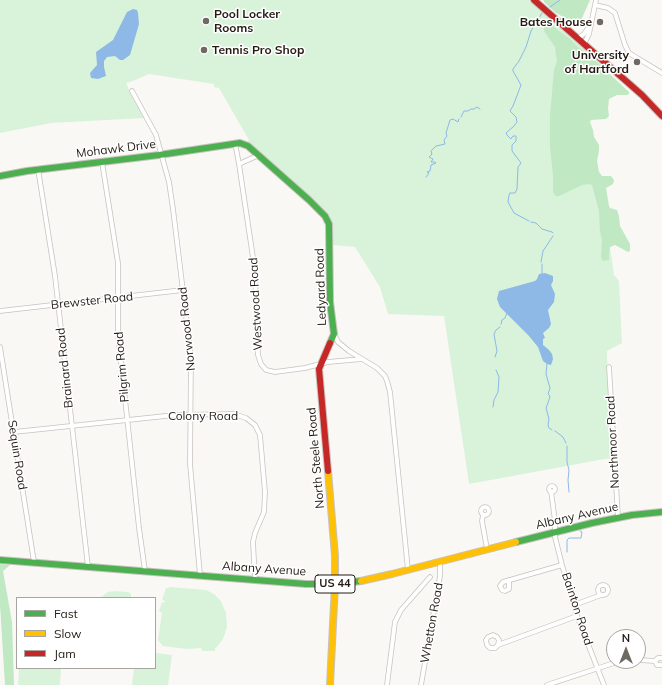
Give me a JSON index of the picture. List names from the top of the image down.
{
  "streets": {
    "main road": [
      "Mohawk Drive",
      "Ledyard Road",
      "North Steele Road",
      "Albany Avenue",
      "US 44"
    ],
    "street": [
      "Brewster Road",
      "Westwood Road",
      "Norwood Road",
      "Pilgrim Road",
      "Brainard Road",
      "Colony Road",
      "Northmoor Road",
      "Sequin Road",
      "Bainton Road",
      "Whetton Road"
    ]
  },
  "crossings": [
    ["Mohawk Drive", "Ledyard Road"],
    ["Mohawk Drive", "Westwood Road"],
    ["Mohawk Drive", "Norwood Road"],
    ["Mohawk Drive", "Pilgrim Road"],
    ["Mohawk Drive", "Brainard Road"],
    ["Ledyard Road", "Westwood Road"],
    ["Ledyard Road", "North Steele Road"],
    ["Ledyard Road", "Albany Avenue"],
    ["Brewster Road", "Norwood Road"],
    ["Brewster Road", "Pilgrim Road"],
    ["Brewster Road", "Brainard Road"],
    ["Westwood Road", "North Steele Road"],
    ["Norwood Road", "Colony Road"],
    ["Norwood Road", "Albany Avenue"],
    ["Pilgrim Road", "Colony Road"],
    ["Pilgrim Road", "Albany Avenue"],
    ["Brainard Road", "Colony Road"],
    ["Brainard Road", "Albany Avenue"],
    ["Colony Road", "Sequin Road"],
    ["Colony Road", "Albany Avenue"],
    ["Northmoor Road", "Albany Avenue"],
    ["Sequin Road", "Albany Avenue"],
    ["North Steele Road", "Albany Avenue"],
    ["Albany Avenue", "Bainton Road"],
    ["Albany Avenue", "Whetton Road"]
  ],
  "places": [
    "Pool Locker Rooms",
    "Bates House",
    "Tennis Pro Shop",
    "University of Hartford"
  ],
  "legend": ["Fast", "Slow", "Jam"],
  "north": "top"
}
